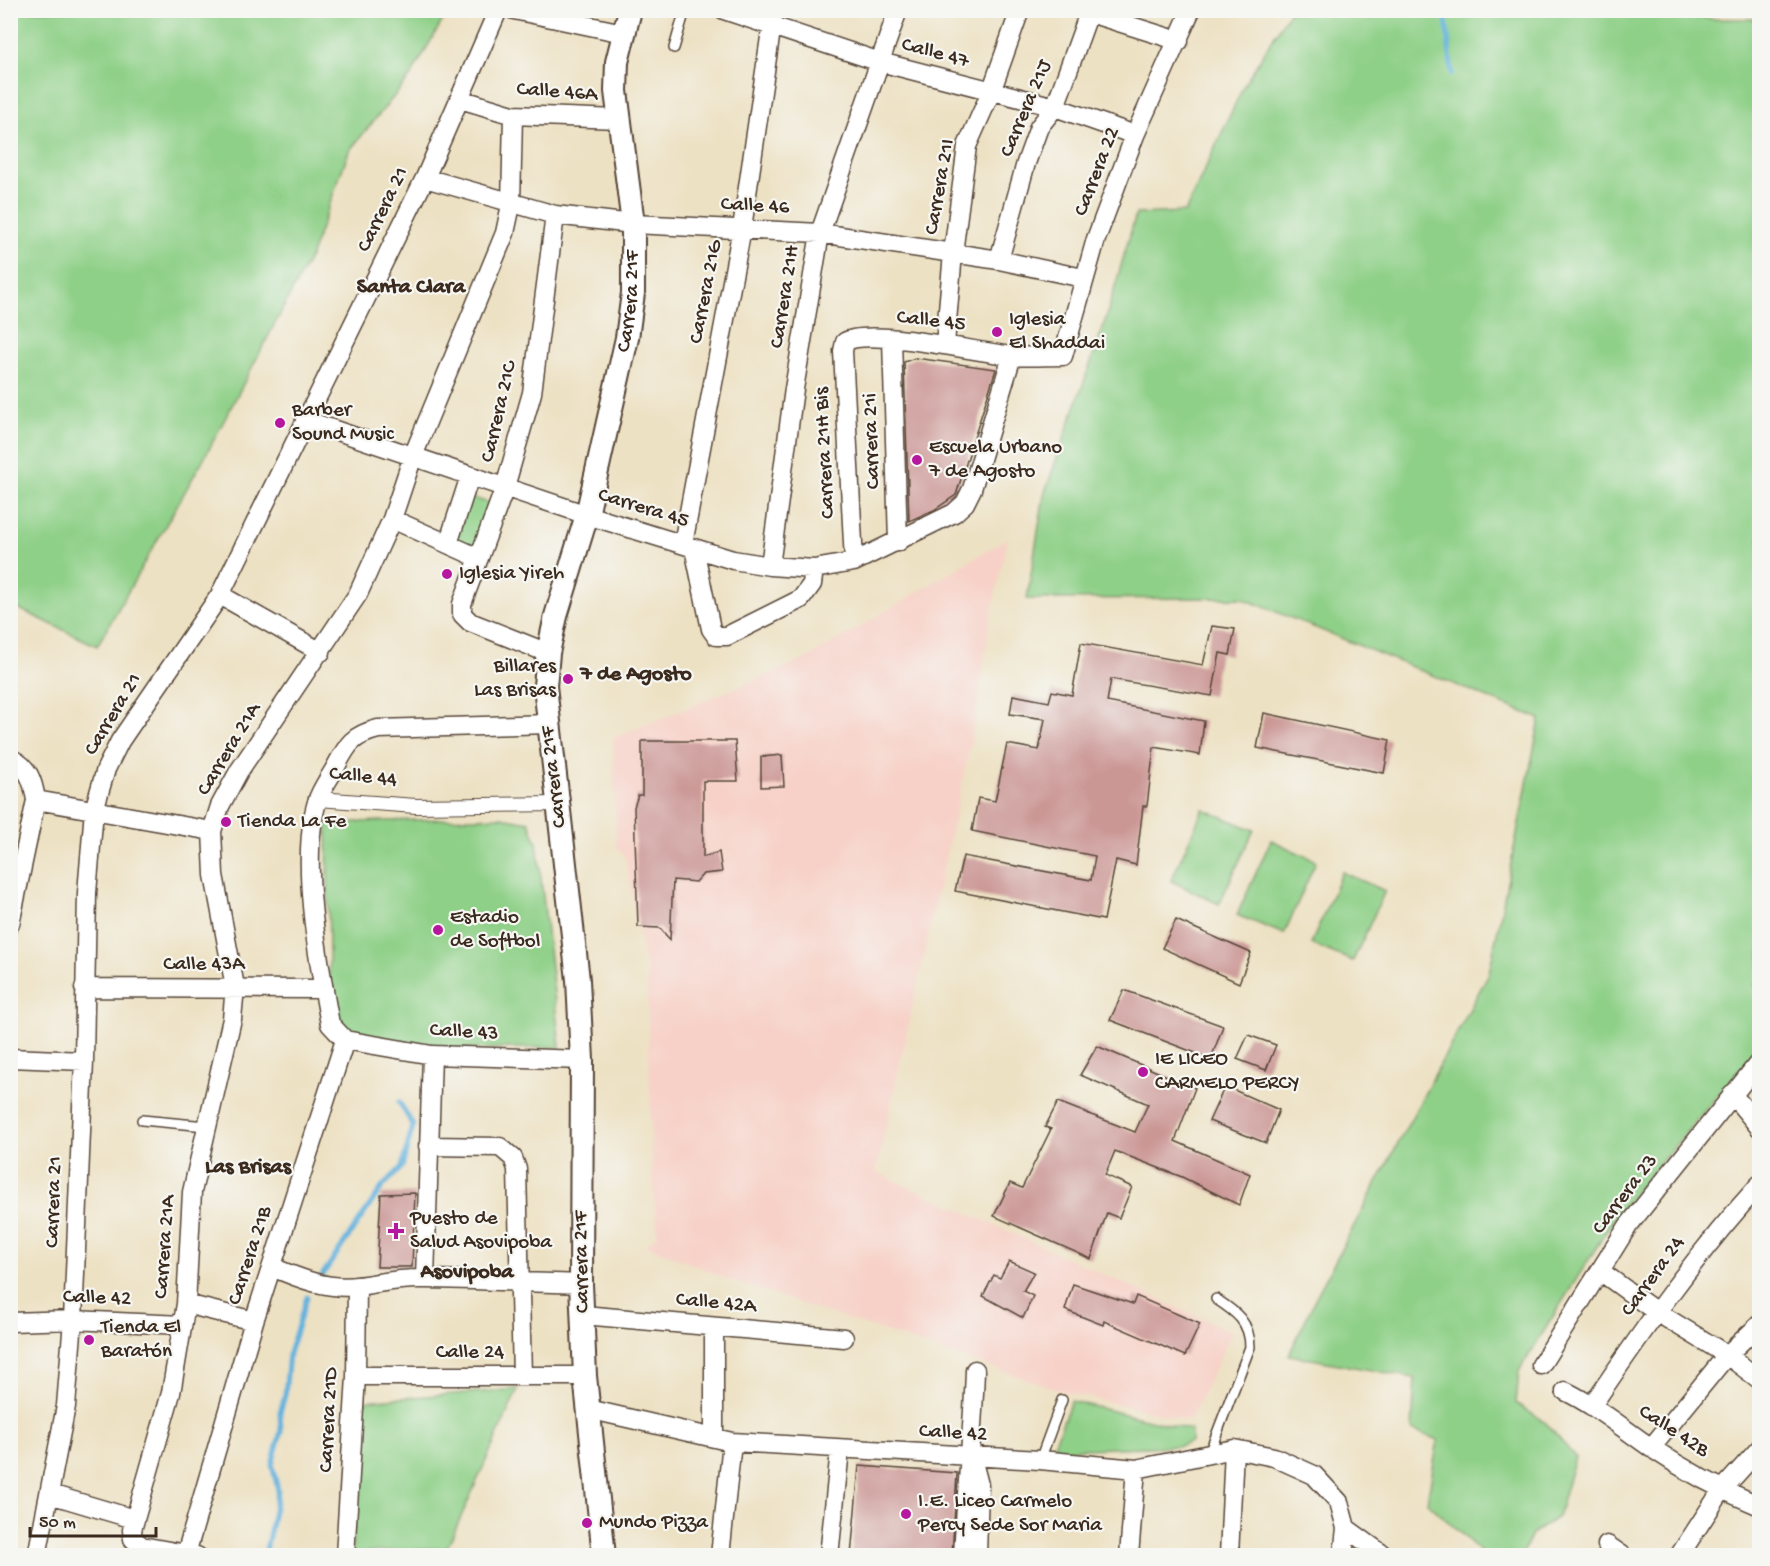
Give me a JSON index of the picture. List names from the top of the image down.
{
  "streets": {
    "street": [
      "Calle 47",
      "Calle 46A",
      "Carrera 21J",
      "Carrera 22",
      "Carrera 21I",
      "Calle 46",
      "Carrera 21",
      "Carrera 21G",
      "Carrera 21H",
      "Carrera 21F",
      "Calle 45",
      "Carrera 21C",
      "Carrera 21i",
      "Carrera 21H Bis",
      "Carrera 45",
      "Carrera 21A",
      "Calle 44",
      "Calle 43A",
      "Calle 43",
      "Carrera 23",
      "Carrera 21B",
      "Carrera 24",
      "Calle 42",
      "Calle 42A",
      "Calle 24",
      "Carrera 21D",
      "Calle 42B"
    ]
  },
  "crossings": [
    ["Calle 47", "Carrera 21J"],
    ["Calle 47", "Carrera 22"],
    ["Calle 47", "Carrera 21I"],
    ["Calle 47", "Carrera 21G"],
    ["Calle 47", "Carrera 21H"],
    ["Calle 46A", "Carrera 21"],
    ["Calle 46A", "Carrera 21F"],
    ["Calle 46A", "Carrera 21A"],
    ["Carrera 21J", "Calle 46"],
    ["Carrera 22", "Calle 46"],
    ["Carrera 22", "Calle 45"],
    ["Carrera 21I", "Calle 46"],
    ["Carrera 21I", "Calle 45"],
    ["Calle 46", "Carrera 21"],
    ["Calle 46", "Carrera 21G"],
    ["Calle 46", "Carrera 21H"],
    ["Calle 46", "Carrera 21F"],
    ["Calle 46", "Carrera 21C"],
    ["Calle 46", "Carrera 21A"],
    ["Carrera 21", "Carrera 45"],
    ["Carrera 21", "Calle 43A"],
    ["Carrera 21", "Calle 42"],
    ["Carrera 21G", "Carrera 45"],
    ["Carrera 21H", "Carrera 45"],
    ["Carrera 21F", "Carrera 21C"],
    ["Carrera 21F", "Carrera 45"],
    ["Carrera 21F", "Calle 44"],
    ["Carrera 21F", "Calle 43"],
    ["Carrera 21F", "Calle 42"],
    ["Carrera 21F", "Calle 42A"],
    ["Carrera 21F", "Calle 24"],
    ["Calle 45", "Carrera 21i"],
    ["Calle 45", "Carrera 21H Bis"],
    ["Calle 45", "Carrera 45"],
    ["Carrera 21C", "Carrera 45"],
    ["Carrera 21i", "Carrera 45"],
    ["Carrera 21H Bis", "Carrera 45"],
    ["Carrera 45", "Carrera 21A"],
    ["Carrera 21A", "Calle 43A"],
    ["Carrera 21A", "Calle 42"],
    ["Calle 43", "Carrera 21B"],
    ["Carrera 24", "Calle 42B"],
    ["Calle 24", "Carrera 21D"]
  ],
  "districts": [
    "Santa Clara",
    "7 de Agosto",
    "Las Brisas",
    "Asovipoba"
  ],
  "places": {
    "other": [
      "Iglesia El Shaddai",
      "Barber Sound Music",
      "Escuela Urbano 7 de Agosto",
      "Iglesia Yireh",
      "Billares Las Brisas",
      "Tienda La Fe",
      "Estadio de Softbol",
      "IE LICEO CARMELO PERCY",
      "Tienda El Baratón",
      "I.E. Liceo Carmelo Percy Sede Sor Maria",
      "Mundo Pizza"
    ],
    "health": ["Puesto de Salud Asovipoba"]
  },
  "scale_bar": "50 m"
}
